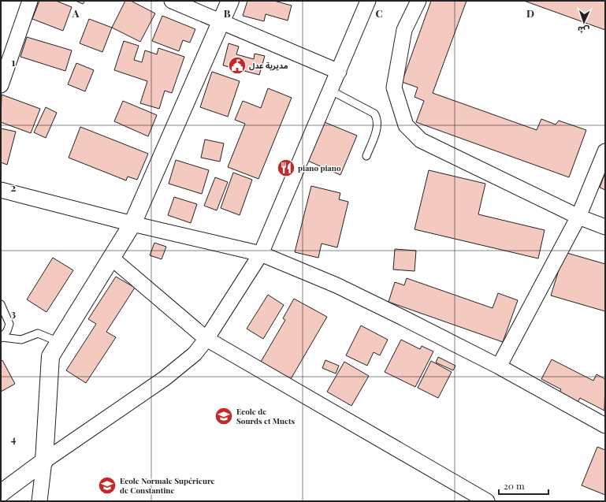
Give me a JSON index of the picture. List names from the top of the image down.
{
  "places": {
    "public building": ["مديرية عدل"],
    "restaurant": ["piano piano"],
    "school or university": ["Ecole de Sourds et Muets", "Ecole Normale Supérieure de Constantine"]
  },
  "scale_bar": "20 m",
  "north": "bottom",
  "grid": {
    "columns": [
      "A",
      "B",
      "C",
      "D"
    ],
    "rows": [
      "1",
      "2",
      "3",
      "4"
    ]
  }
}
